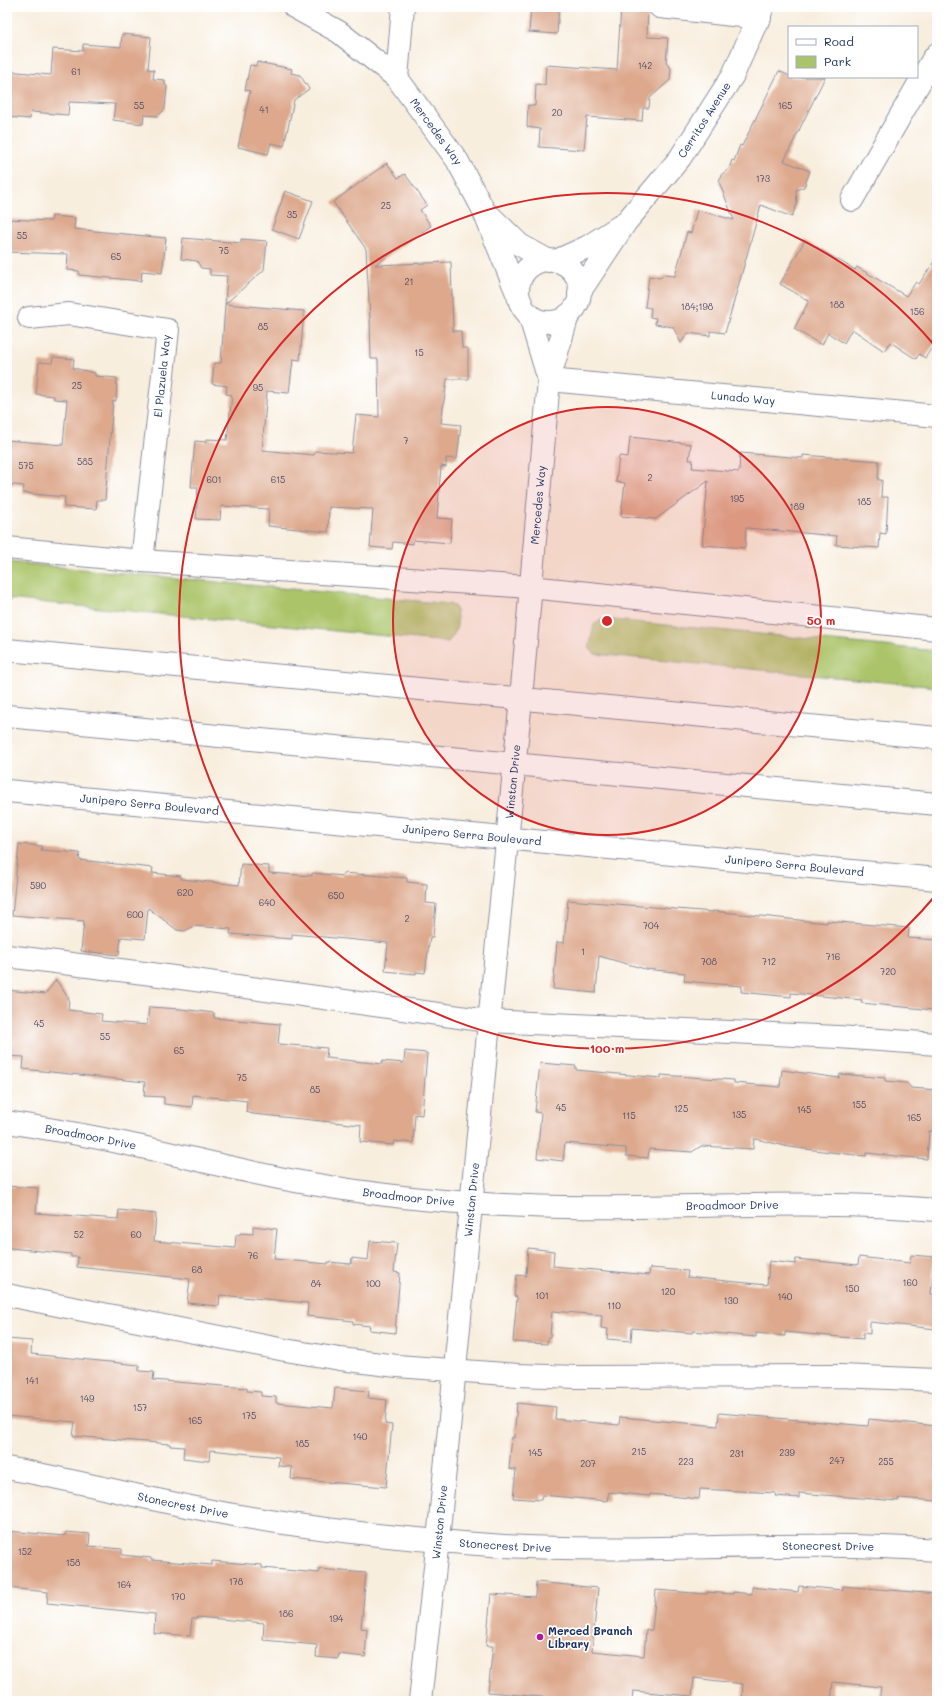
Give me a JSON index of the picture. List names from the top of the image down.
{
  "streets": {
    "street": [
      "Cerritos Avenue",
      "Mercedes Way",
      "El Plazuela Way",
      "Lunado Way",
      "Winston Drive",
      "Junipero Serra Boulevard",
      "Broadmoor Drive",
      "Stonecrest Drive"
    ]
  },
  "crossings": [
    ["Cerritos Avenue", "Mercedes Way"],
    ["Mercedes Way", "Lunado Way"],
    ["Mercedes Way", "Winston Drive"],
    ["Winston Drive", "Junipero Serra Boulevard"],
    ["Winston Drive", "Broadmoor Drive"],
    ["Winston Drive", "Stonecrest Drive"]
  ],
  "places": ["Merced Branch Library"],
  "house_numbers": [
    "142",
    "61",
    "55",
    "165",
    "41",
    "20",
    "173",
    "25",
    "35",
    "55",
    "75",
    "65",
    "21",
    "188",
    "184;198",
    "156",
    "85",
    "15",
    "25",
    "95",
    "7",
    "585",
    "575",
    "2",
    "601",
    "615",
    "195",
    "185",
    "189",
    "590",
    "620",
    "650",
    "640",
    "600",
    "2",
    "704",
    "1",
    "716",
    "708",
    "712",
    "720",
    "45",
    "55",
    "65",
    "75",
    "85",
    "155",
    "45",
    "125",
    "145",
    "135",
    "115",
    "165",
    "52",
    "60",
    "76",
    "68",
    "160",
    "84",
    "100",
    "150",
    "120",
    "101",
    "140",
    "130",
    "110",
    "141",
    "149",
    "157",
    "175",
    "165",
    "140",
    "185",
    "215",
    "145",
    "239",
    "231",
    "247",
    "223",
    "255",
    "207",
    "152",
    "158",
    "178",
    "164",
    "170",
    "186",
    "194"
  ],
  "legend": ["Road", "Park"],
  "rings": ["50 m", "100 m"]
}
